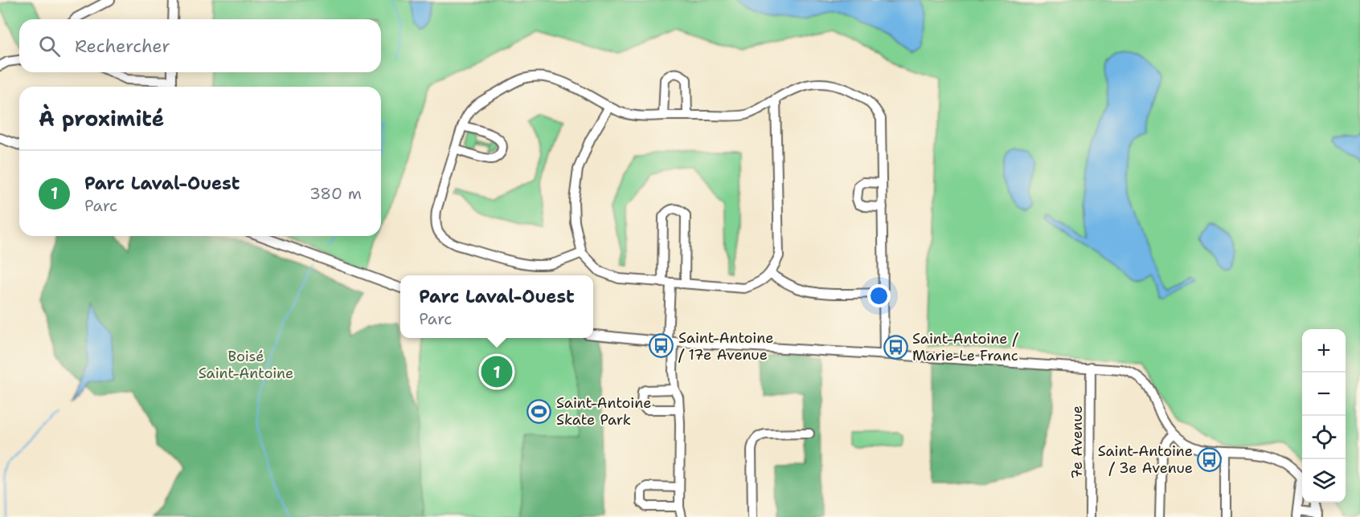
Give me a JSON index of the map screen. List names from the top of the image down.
{
  "streets": {
    "street": ["7e Avenue"]
  },
  "parks": ["Boisé Saint-Antoine"],
  "places": {
    "bus stop": ["Saint-Antoine / 17e Avenue", "Saint-Antoine / Marie-Le Franc", "Saint-Antoine / 3e Avenue"],
    "sports": ["Saint-Antoine Skate Park"]
  },
  "page": {
    "search": "Rechercher",
    "heading": "À proximité",
    "list": [
      {
        "mark": "1",
        "name": "Parc Laval-Ouest",
        "note": "Parc",
        "value": "380 m"
      }
    ],
    "popup": ["Parc Laval-Ouest", "Parc"],
    "map_buttons": ["+", "−"],
    "pins": "1"
  }
}
